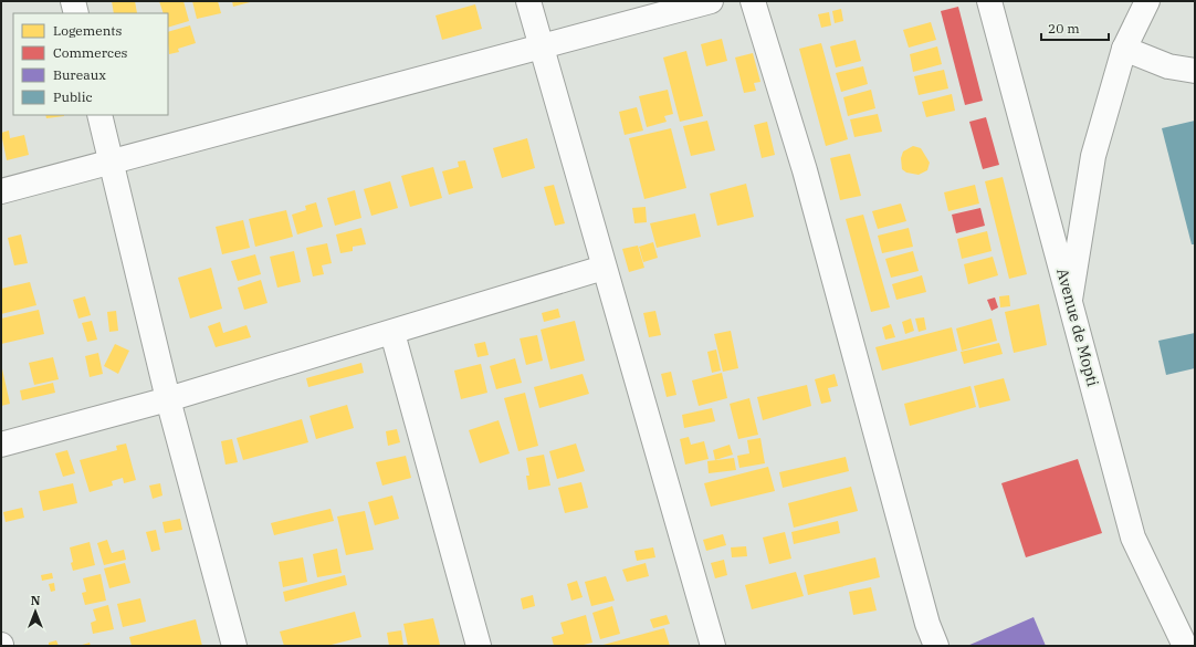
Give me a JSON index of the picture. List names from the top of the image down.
{
  "streets": {
    "street": ["Avenue de Mopti"]
  },
  "legend": [
    "Logements",
    "Commerces",
    "Bureaux",
    "Public"
  ],
  "scale_bar": "20 m",
  "north": "top"
}
